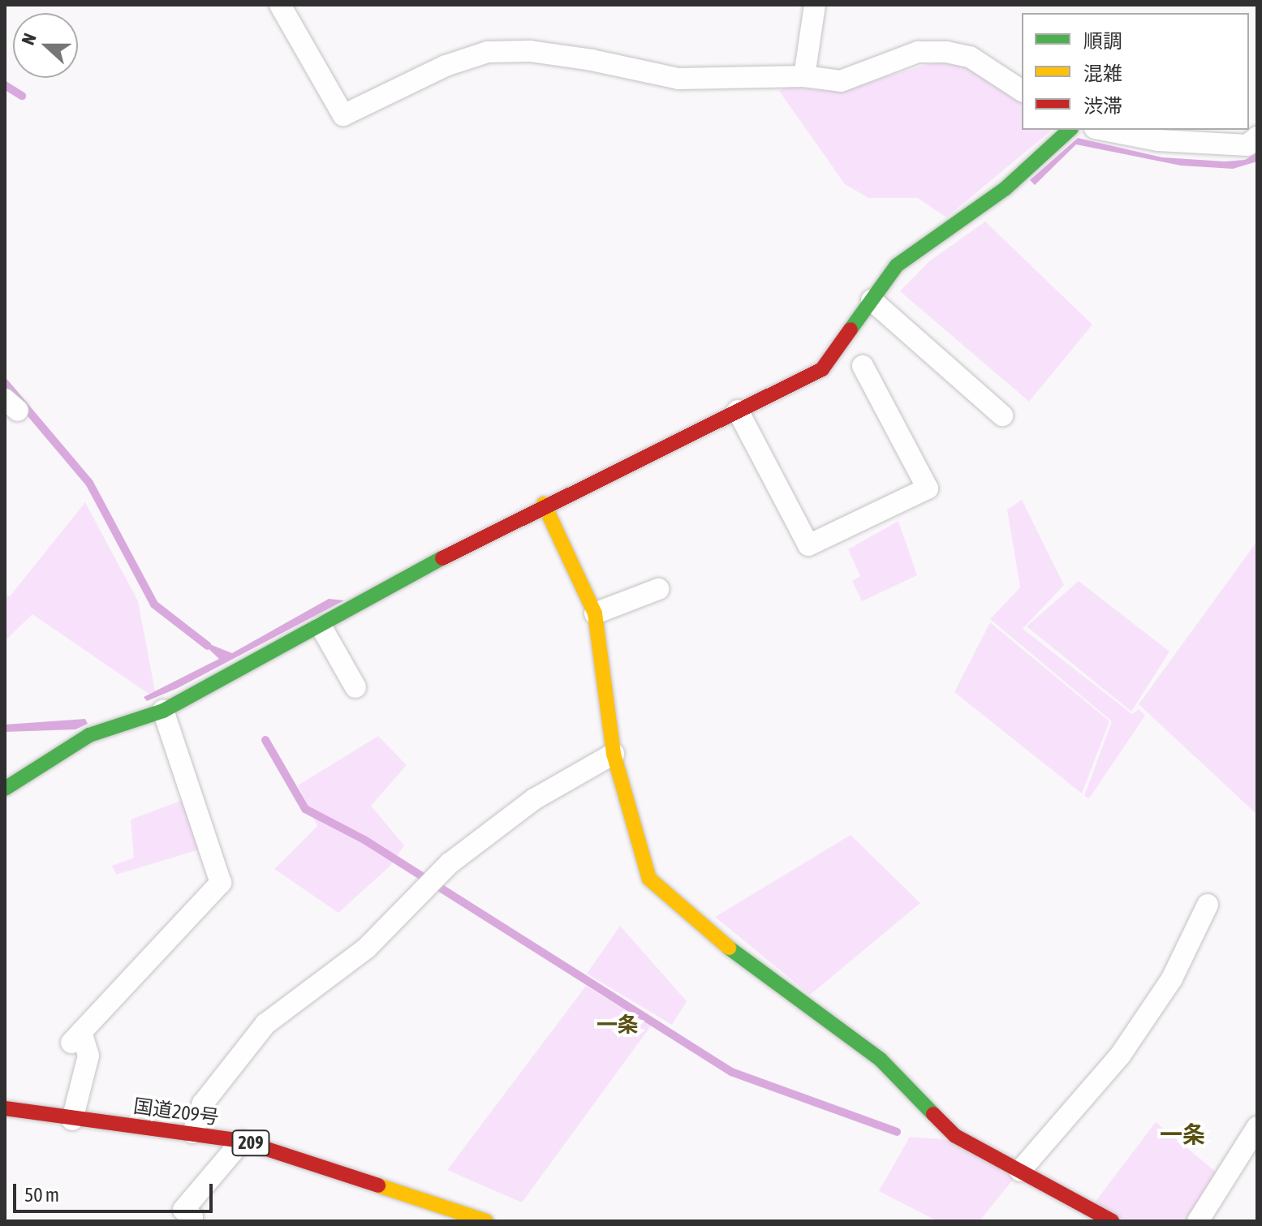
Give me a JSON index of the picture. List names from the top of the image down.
{
  "streets": {
    "main road": ["国道209号", "209"]
  },
  "districts": ["一条", "一条"],
  "legend": ["順調", "混雑", "渋滞"],
  "scale_bar": "50 m",
  "north": "left"
}
